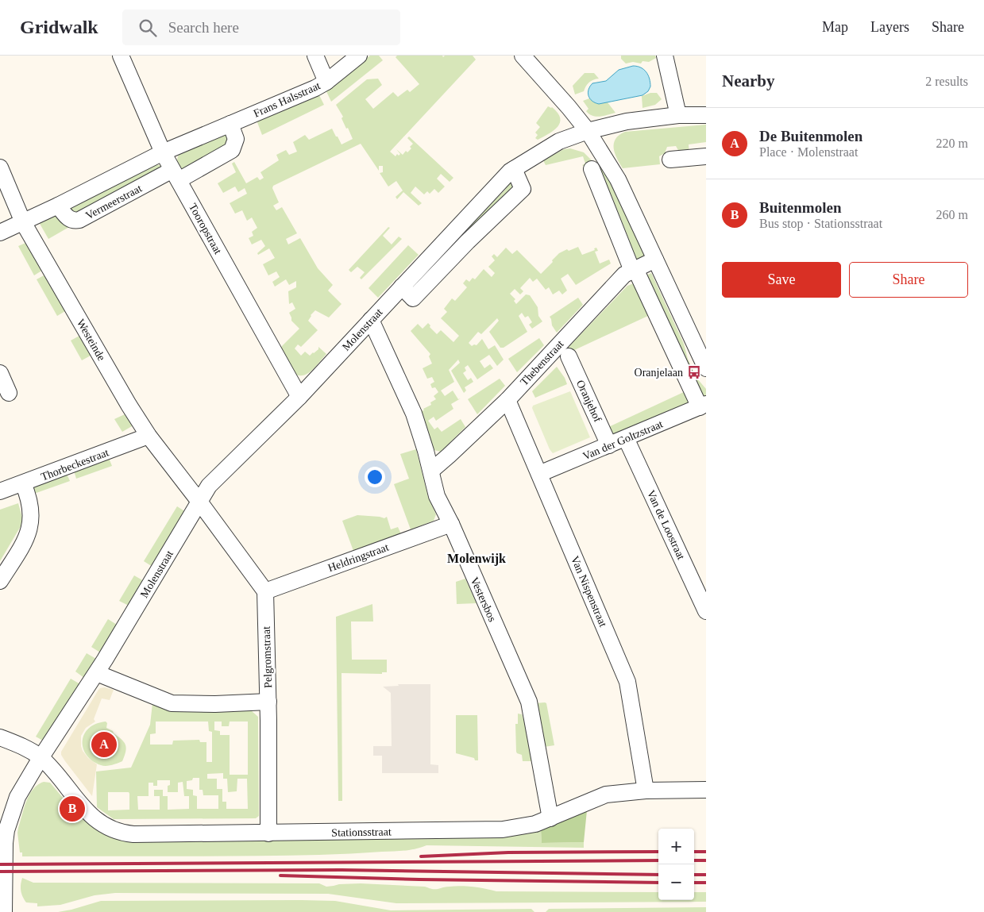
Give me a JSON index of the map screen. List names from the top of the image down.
{
  "streets": {
    "street": [
      "Frans Halsstraat",
      "Vermeerstraat",
      "Tooropstraat",
      "Molenstraat",
      "Westeinde",
      "Thebenstraat",
      "Oranjehof",
      "Van der Goltzstraat",
      "Thorbeckestraat",
      "Van de Loostraat",
      "Heldringstraat",
      "Van Nispenstraat",
      "Vestersbos",
      "Pelgromstraat",
      "Stationsstraat"
    ]
  },
  "crossings": [
    ["Frans Halsstraat", "Vermeerstraat"],
    ["Frans Halsstraat", "Tooropstraat"],
    ["Vermeerstraat", "Tooropstraat"],
    ["Vermeerstraat", "Westeinde"],
    ["Tooropstraat", "Molenstraat"],
    ["Molenstraat", "Westeinde"],
    ["Molenstraat", "Vestersbos"],
    ["Molenstraat", "Stationsstraat"],
    ["Westeinde", "Thorbeckestraat"],
    ["Thebenstraat", "Van Nispenstraat"],
    ["Thebenstraat", "Vestersbos"],
    ["Oranjehof", "Van der Goltzstraat"],
    ["Van der Goltzstraat", "Van de Loostraat"],
    ["Van der Goltzstraat", "Van Nispenstraat"],
    ["Heldringstraat", "Vestersbos"],
    ["Heldringstraat", "Pelgromstraat"],
    ["Van Nispenstraat", "Stationsstraat"],
    ["Vestersbos", "Stationsstraat"],
    ["Pelgromstraat", "Stationsstraat"]
  ],
  "districts": ["Molenwijk"],
  "places": {
    "bus stop": ["Oranjelaan"]
  },
  "page": {
    "header": "Gridwalk",
    "search": "Search here",
    "nav": ["Map", "Layers", "Share"],
    "heading": ["Nearby", "2 results"],
    "list": [
      {
        "mark": "A",
        "name": "De Buitenmolen",
        "note": "Place · Molenstraat",
        "value": "220 m"
      },
      {
        "mark": "B",
        "name": "Buitenmolen",
        "note": "Bus stop · Stationsstraat",
        "value": "260 m"
      }
    ],
    "buttons": ["Save", "Share"],
    "pins": ["A", "B"],
    "map_buttons": ["+", "−"]
  }
}
